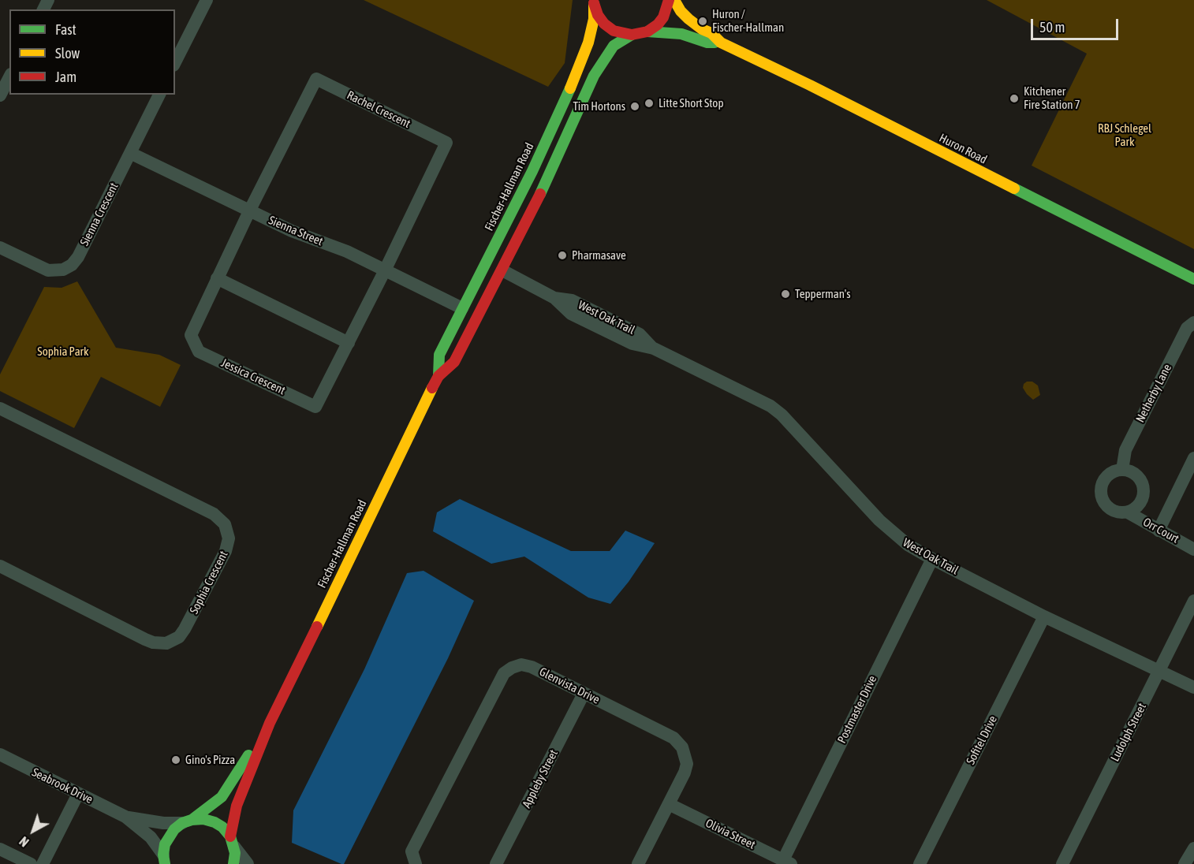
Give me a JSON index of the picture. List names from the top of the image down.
{
  "streets": {
    "main road": ["Huron Road", "Fischer-Hallman Road"],
    "street": [
      "Rachel Crescent",
      "Sienna Crescent",
      "Sienna Street",
      "West Oak Trail",
      "Jessica Crescent",
      "Netherby Lane",
      "Orr Court",
      "Sophia Crescent",
      "Glenvista Drive",
      "Postmaster Drive",
      "Ludolph Street",
      "Sofitel Drive",
      "Appleby Street",
      "Seabrook Drive",
      "Olivia Street"
    ]
  },
  "crossings": [
    ["Rachel Crescent", "Sienna Street"],
    ["Rachel Crescent", "Jessica Crescent"],
    ["Huron Road", "Fischer-Hallman Road"],
    ["Fischer-Hallman Road", "Sienna Street"],
    ["Fischer-Hallman Road", "West Oak Trail"],
    ["Fischer-Hallman Road", "Seabrook Drive"],
    ["Sienna Crescent", "Sienna Street"],
    ["Sienna Street", "Jessica Crescent"],
    ["West Oak Trail", "Postmaster Drive"],
    ["West Oak Trail", "Ludolph Street"],
    ["West Oak Trail", "Sofitel Drive"],
    ["Netherby Lane", "Orr Court"],
    ["Glenvista Drive", "Appleby Street"],
    ["Glenvista Drive", "Olivia Street"],
    ["Postmaster Drive", "Olivia Street"]
  ],
  "parks": ["RBJ Schlegel Park", "Sophia Park"],
  "places": [
    "Huron / Fischer-Hallman",
    "Kitchener Fire Station 7",
    "Litte Short Stop",
    "Tim Hortons",
    "Pharmasave",
    "Tepperman's",
    "Gino's Pizza"
  ],
  "legend": ["Fast", "Slow", "Jam"],
  "scale_bar": "50 m",
  "north": "bottom left"
}
